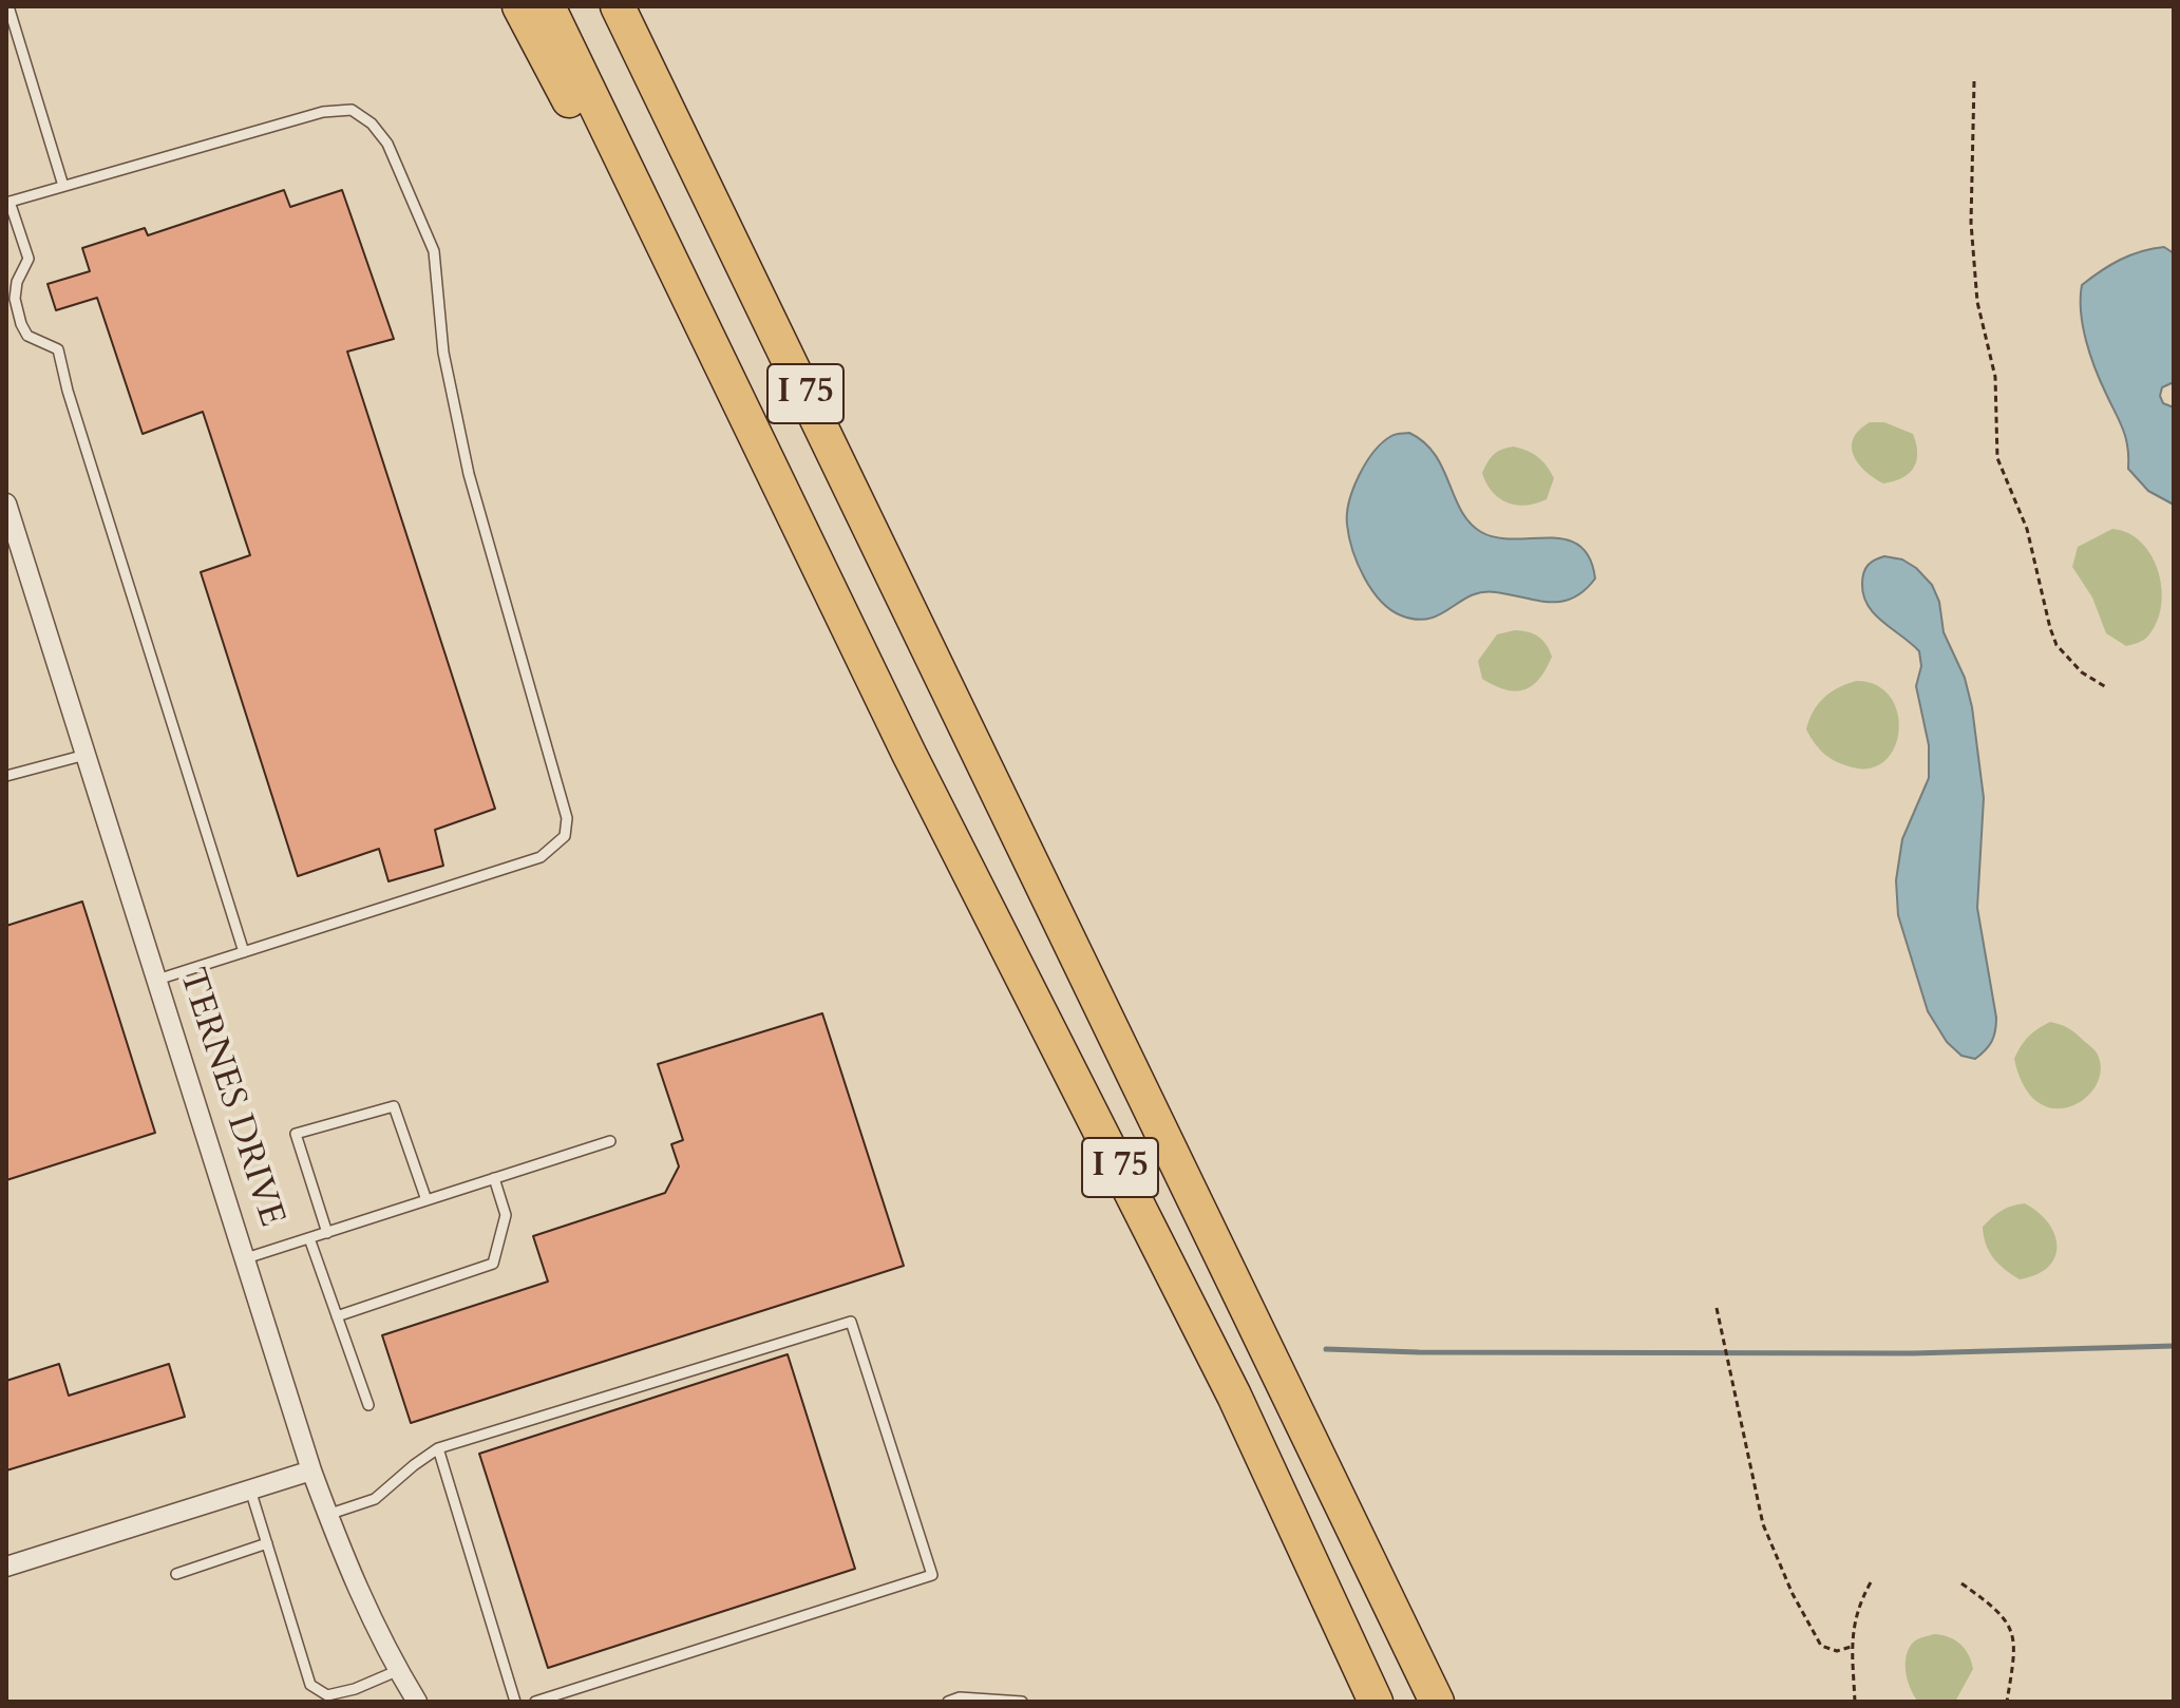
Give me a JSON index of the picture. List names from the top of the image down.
{
  "streets": {
    "highway": ["I 75"],
    "street": ["TERNES DRIVE"]
  }
}
